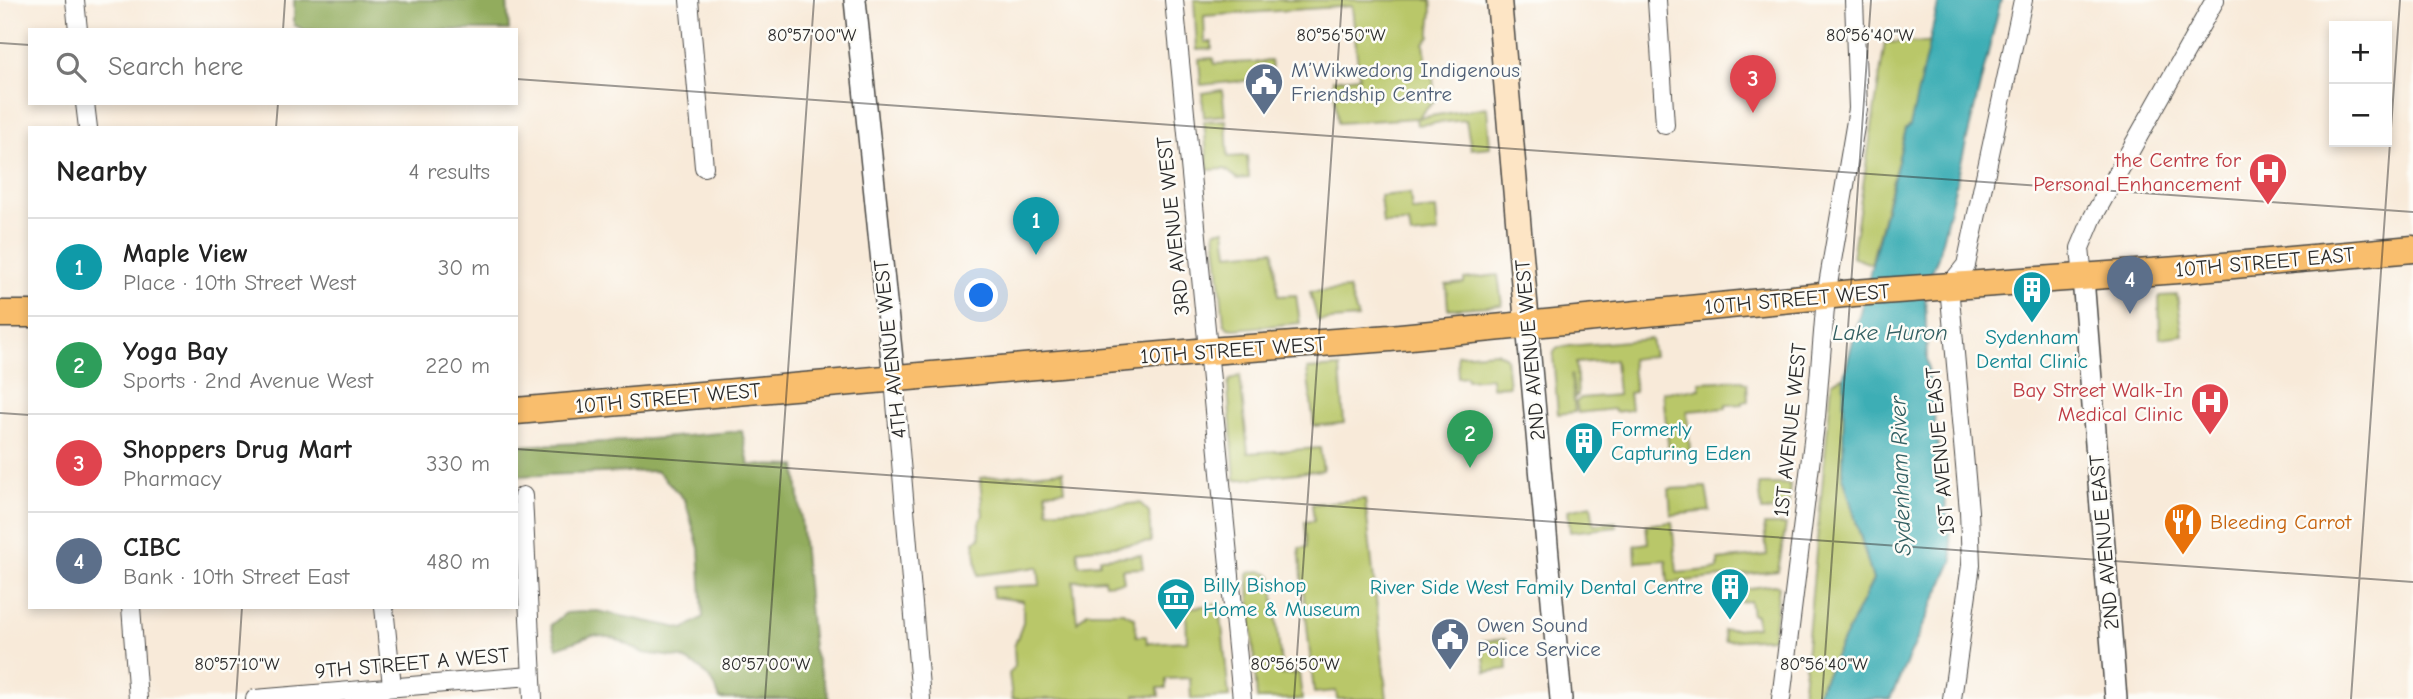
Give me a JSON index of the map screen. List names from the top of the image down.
{
  "streets": {
    "main road": ["10TH STREET EAST", "10TH STREET WEST", "2ND AVENUE WEST"],
    "street": [
      "3RD AVENUE WEST",
      "4TH AVENUE WEST",
      "1ST AVENUE WEST",
      "1ST AVENUE EAST",
      "2ND AVENUE EAST",
      "9TH STREET A WEST"
    ]
  },
  "crossings": [
    ["3RD AVENUE WEST", "10TH STREET WEST"],
    ["10TH STREET EAST", "10TH STREET WEST"],
    ["10TH STREET EAST", "1ST AVENUE EAST"],
    ["10TH STREET EAST", "2ND AVENUE EAST"],
    ["10TH STREET WEST", "4TH AVENUE WEST"],
    ["10TH STREET WEST", "2ND AVENUE WEST"],
    ["10TH STREET WEST", "1ST AVENUE WEST"],
    ["10TH STREET WEST", "1ST AVENUE EAST"]
  ],
  "water": ["Lake Huron", "Sydenham River"],
  "places": {
    "public building": ["M’Wikwedong Indigenous Friendship Centre", "Owen Sound Police Service"],
    "hospital": ["the Centre for Personal Enhancement", "Bay Street Walk-In Medical Clinic"],
    "building": ["Sydenham Dental Clinic", "Formerly Capturing Eden", "River Side West Family Dental Centre"],
    "restaurant": ["Bleeding Carrot"],
    "museum": ["Billy Bishop Home & Museum"]
  },
  "page": {
    "map_buttons": ["+", "−"],
    "search": "Search here",
    "pins": [
      "3",
      "1",
      "4",
      "2"
    ],
    "heading": ["Nearby", "4 results"],
    "list": [
      {
        "mark": "1",
        "name": "Maple View",
        "note": "Place · 10th Street West",
        "value": "30 m"
      },
      {
        "mark": "2",
        "name": "Yoga Bay",
        "note": "Sports · 2nd Avenue West",
        "value": "220 m"
      },
      {
        "mark": "3",
        "name": "Shoppers Drug Mart",
        "note": "Pharmacy",
        "value": "330 m"
      },
      {
        "mark": "4",
        "name": "CIBC",
        "note": "Bank · 10th Street East",
        "value": "480 m"
      }
    ]
  },
  "coordinates": [
    "80°57'00\"W",
    "80°56'50\"W",
    "80°56'40\"W",
    "80°57'10\"W"
  ]
}
